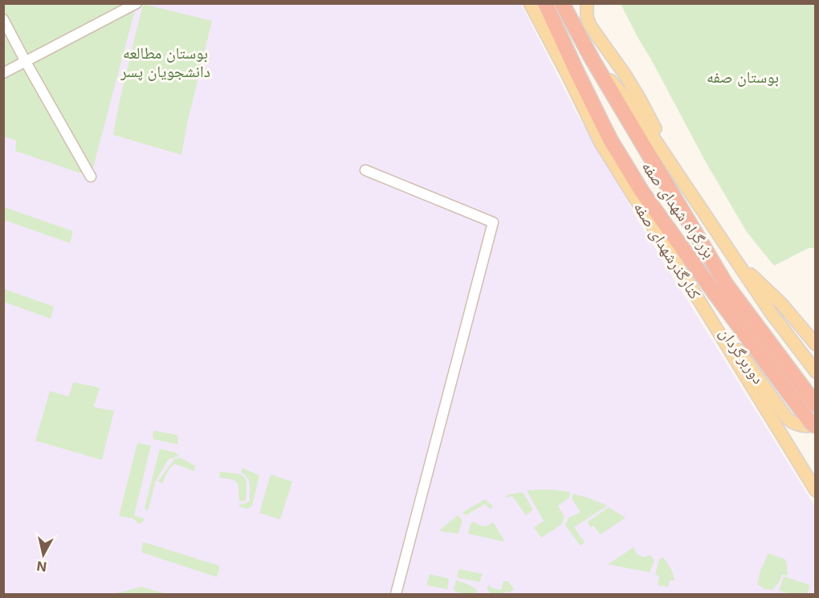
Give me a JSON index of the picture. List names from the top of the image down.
{
  "streets": {
    "highway": ["بزرگراه شهدای صفه"],
    "main road": ["کنارگذرشهدای صفه", "دوربرگردان"]
  },
  "crossings": [
    ["بزرگراه شهدای صفه", "دوربرگردان"],
    ["کنارگذرشهدای صفه", "دوربرگردان"]
  ],
  "parks": ["بوستان مطالعه دانشجویان پسر", "بوستان صفه"],
  "north": "bottom"
}
